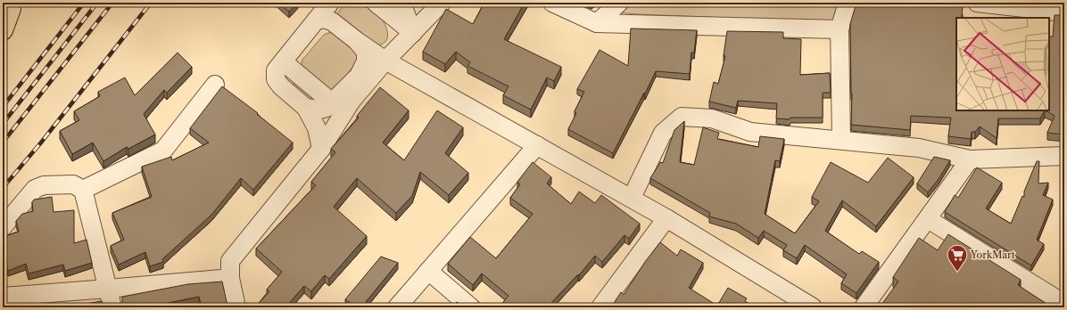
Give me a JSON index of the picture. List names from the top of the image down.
{
  "places": {
    "supermarket": ["YorkMart"]
  }
}
